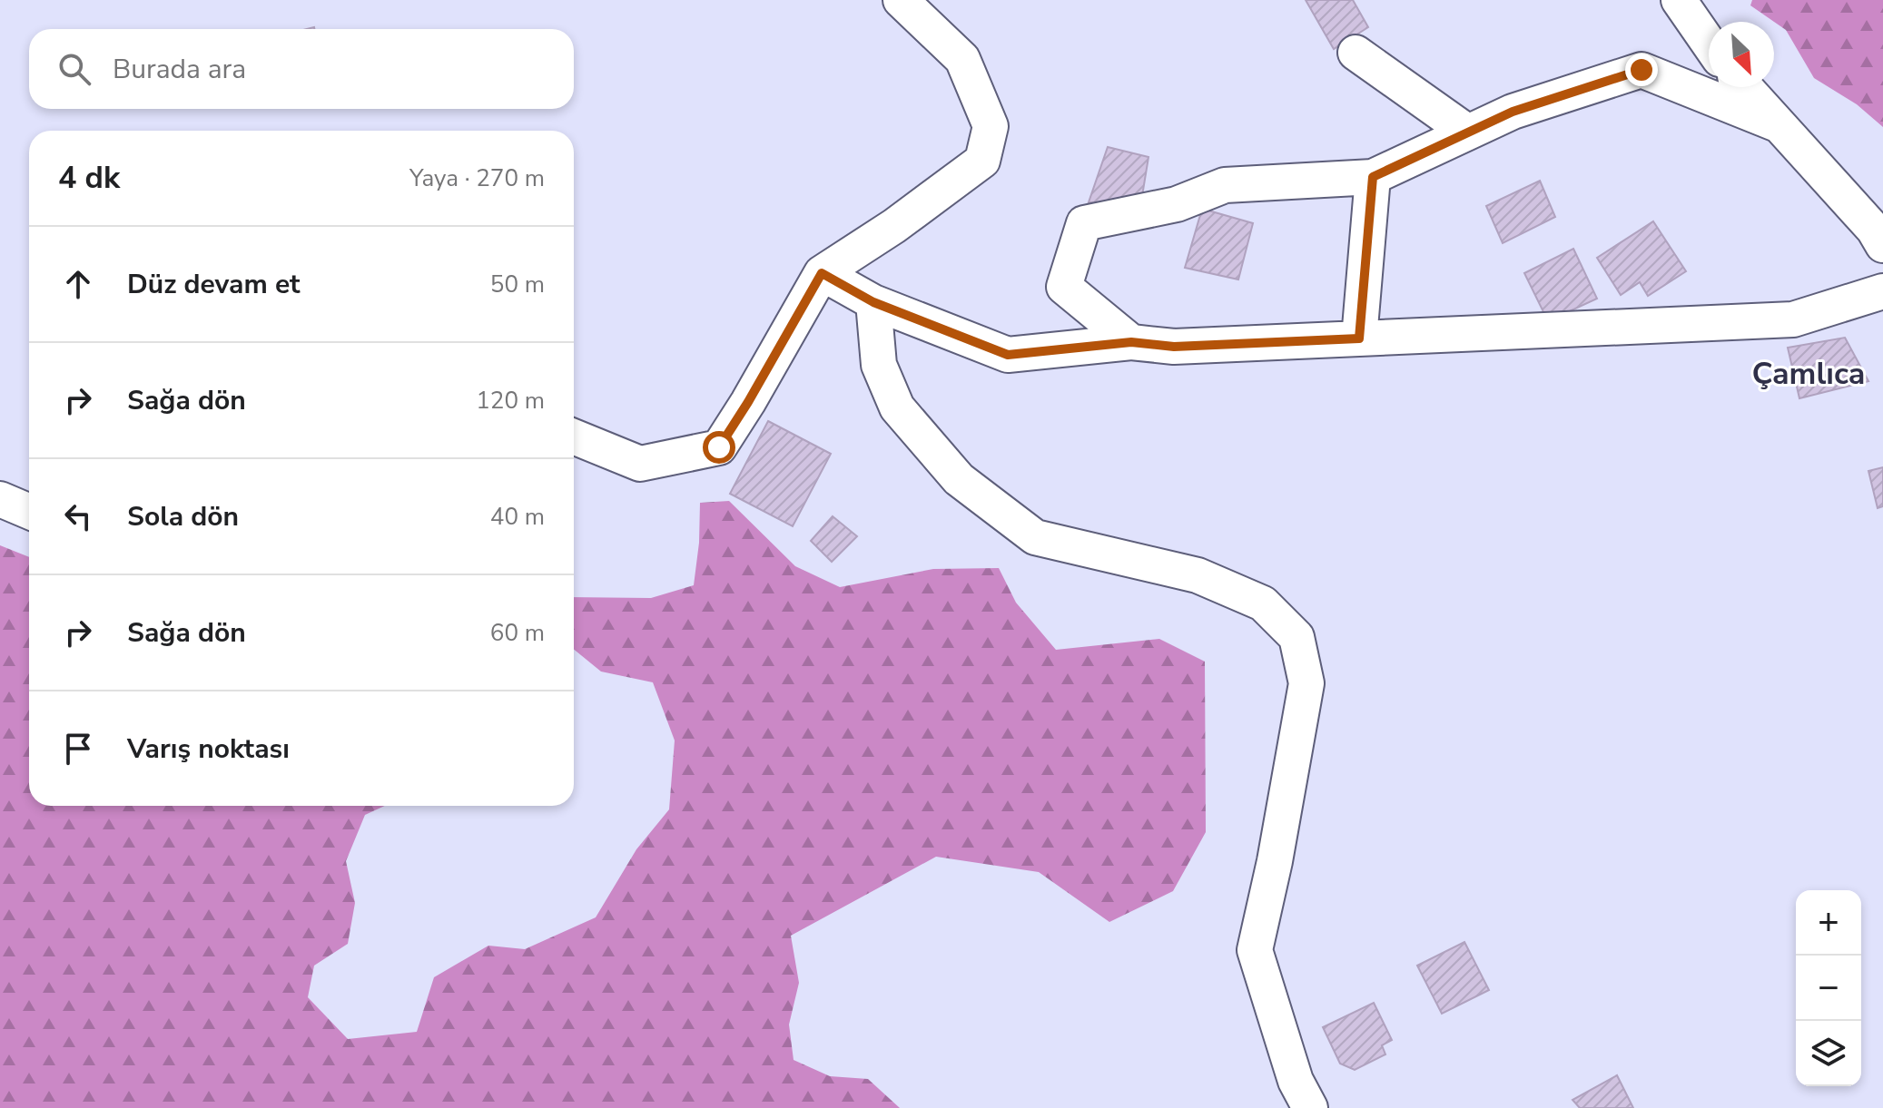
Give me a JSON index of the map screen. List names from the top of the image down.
{
  "districts": ["Çamlıca"],
  "north": "bottom right",
  "page": {
    "search": "Burada ara",
    "heading": ["4 dk", "Yaya · 270 m"],
    "list": [
      ["Düz devam et", "50 m"],
      ["Sağa dön", "120 m"],
      ["Sola dön", "40 m"],
      ["Sağa dön", "60 m"],
      "Varış noktası"
    ],
    "map_buttons": ["+", "−"]
  }
}
